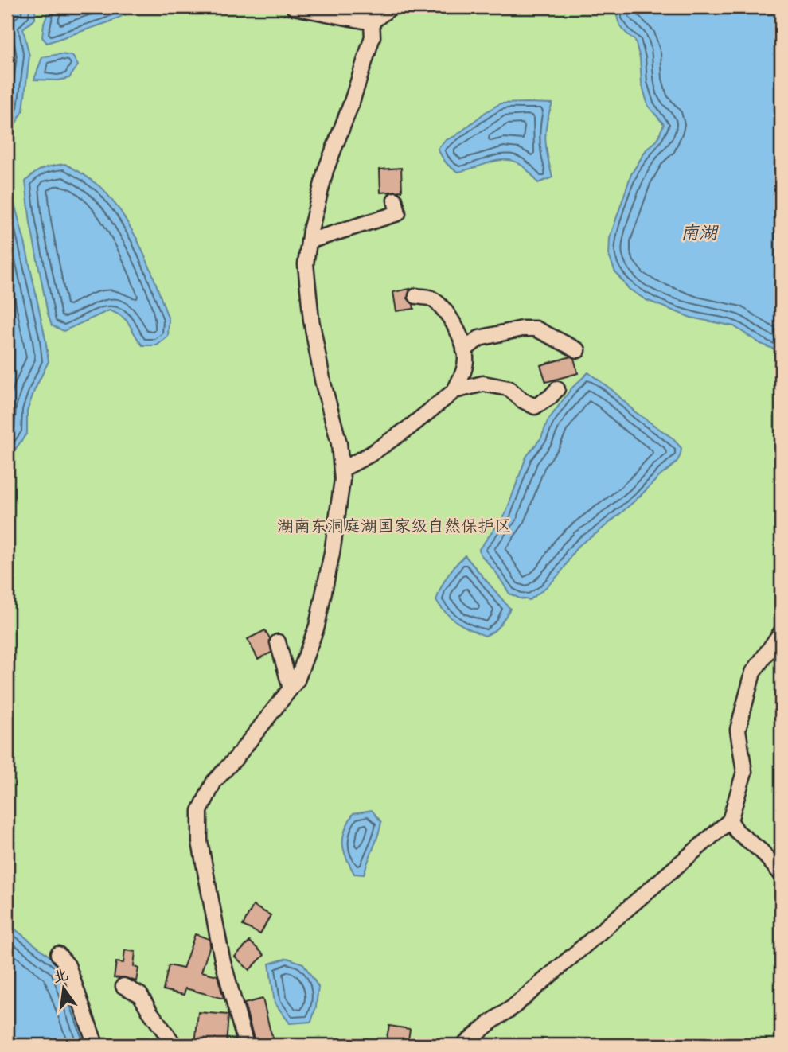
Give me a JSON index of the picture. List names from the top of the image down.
{
  "water": ["南湖"],
  "parks": ["湖南东洞庭湖国家级自然保护区"],
  "north": "top"
}
